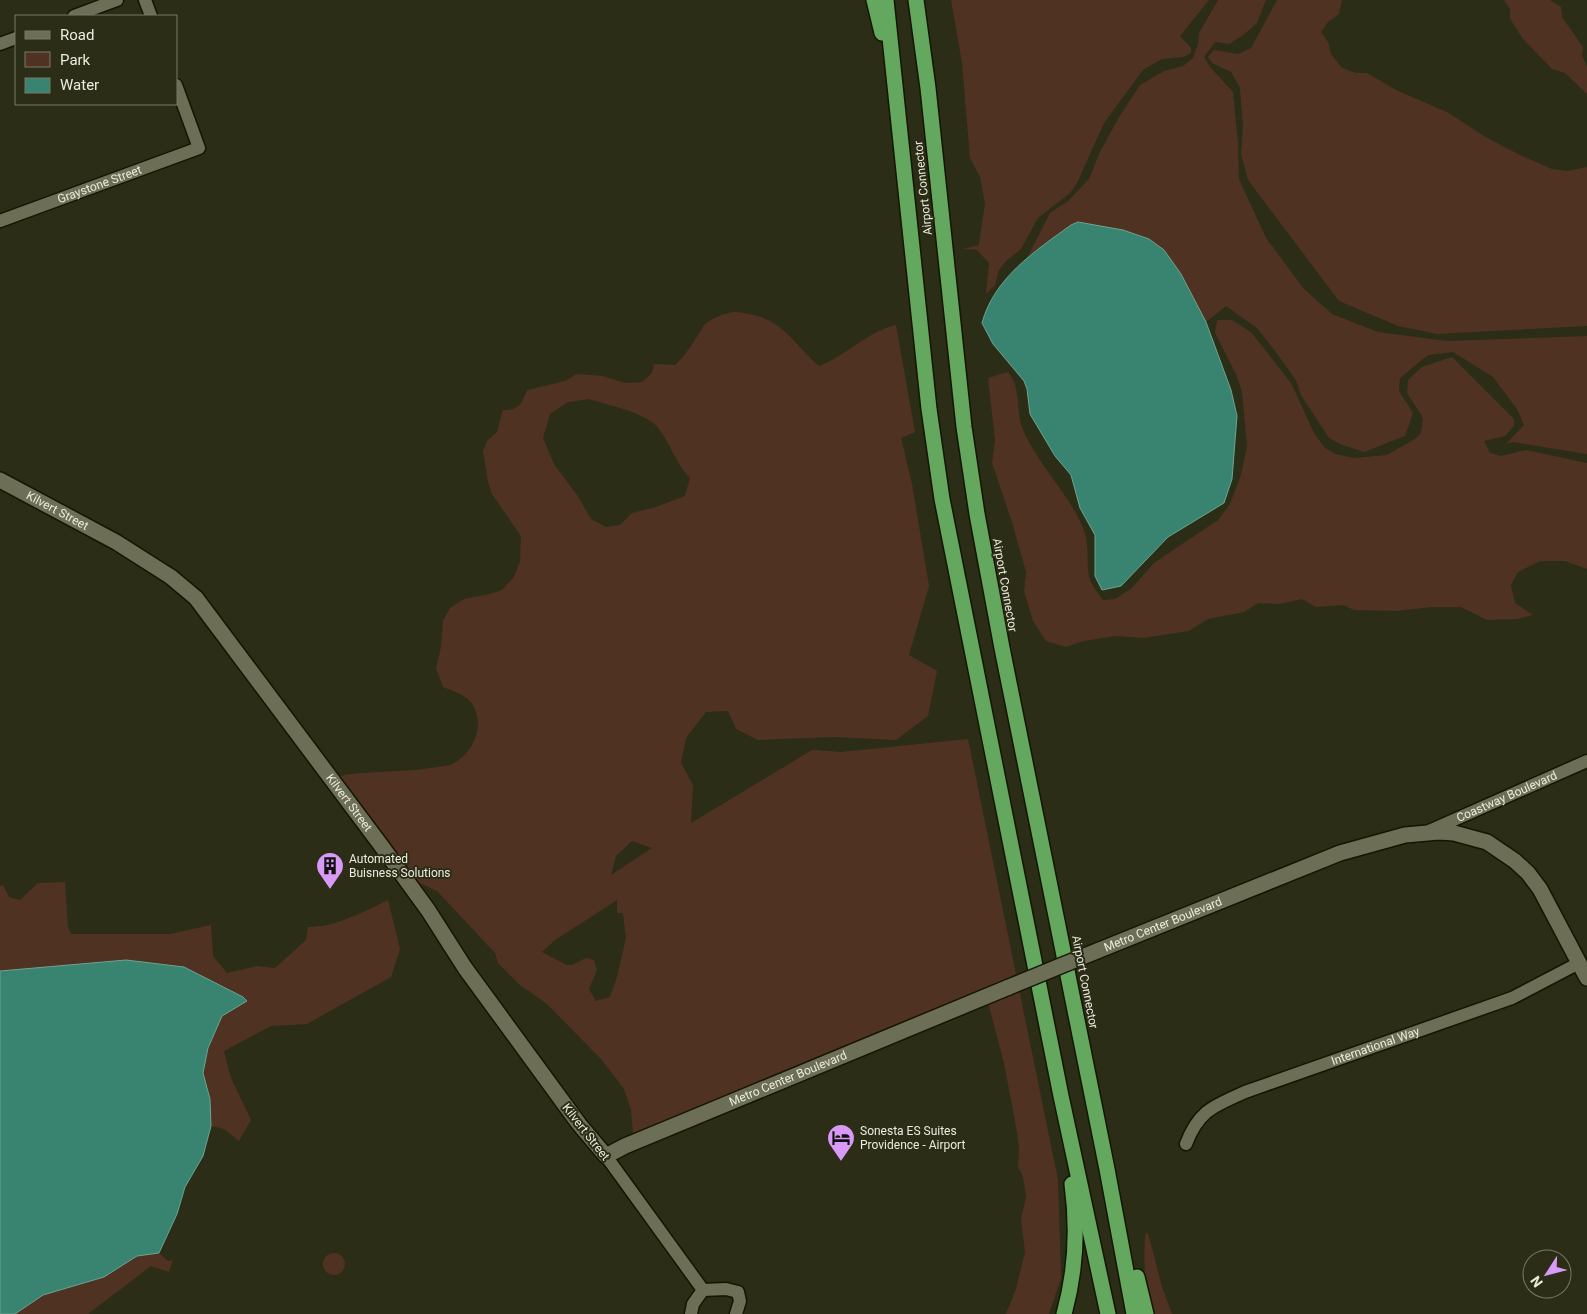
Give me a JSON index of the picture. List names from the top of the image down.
{
  "streets": {
    "highway": ["Airport Connector"],
    "street": [
      "Graystone Street",
      "Kilvert Street",
      "Coastway Boulevard",
      "Metro Center Boulevard",
      "International Way"
    ]
  },
  "crossings": [
    ["Kilvert Street", "Metro Center Boulevard"],
    ["Coastway Boulevard", "Metro Center Boulevard"],
    ["Metro Center Boulevard", "International Way"]
  ],
  "places": {
    "building": ["Automated Buisness Solutions"],
    "hotel": ["Sonesta ES Suites Providence - Airport"]
  },
  "legend": ["Road", "Park", "Water"],
  "north": "bottom left"
}
